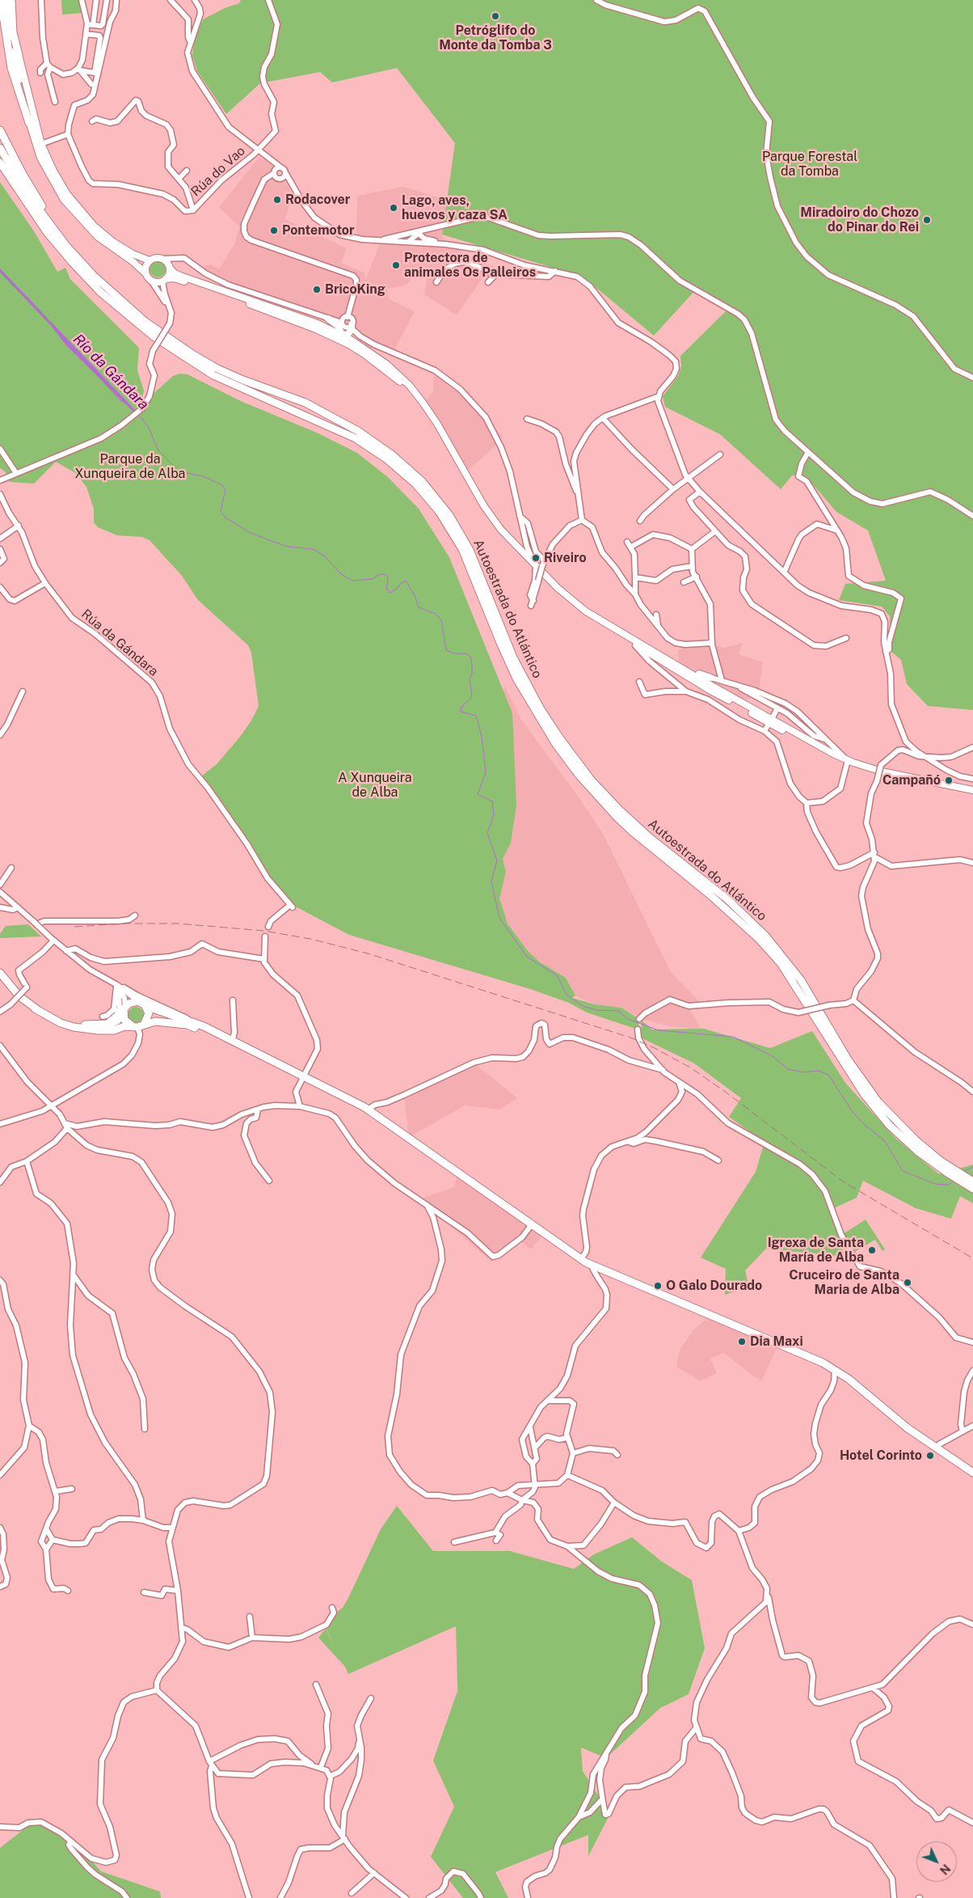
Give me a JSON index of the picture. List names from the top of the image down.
{
  "streets": {
    "highway": ["Autoestrada do Atlántico"],
    "street": ["Rúa do Vao", "Rúa da Gándara"]
  },
  "water": ["Río da Gándara"],
  "parks": ["Parque Forestal da Tomba", "Parque da Xunqueira de Alba", "A Xunqueira de Alba"],
  "places": [
    "Petróglifo do Monte da Tomba 3",
    "Rodacover",
    "Lago, aves, huevos y caza SA",
    "Miradoiro do Chozo do Pinar do Rei",
    "Pontemotor",
    "Protectora de animales Os Palleiros",
    "BricoKing",
    "Riveiro",
    "Campañó",
    "Igrexa de Santa María de Alba",
    "Cruceiro de Santa Maria de Alba",
    "O Galo Dourado",
    "Dia Maxi",
    "Hotel Corinto"
  ],
  "north": "bottom right"
}
